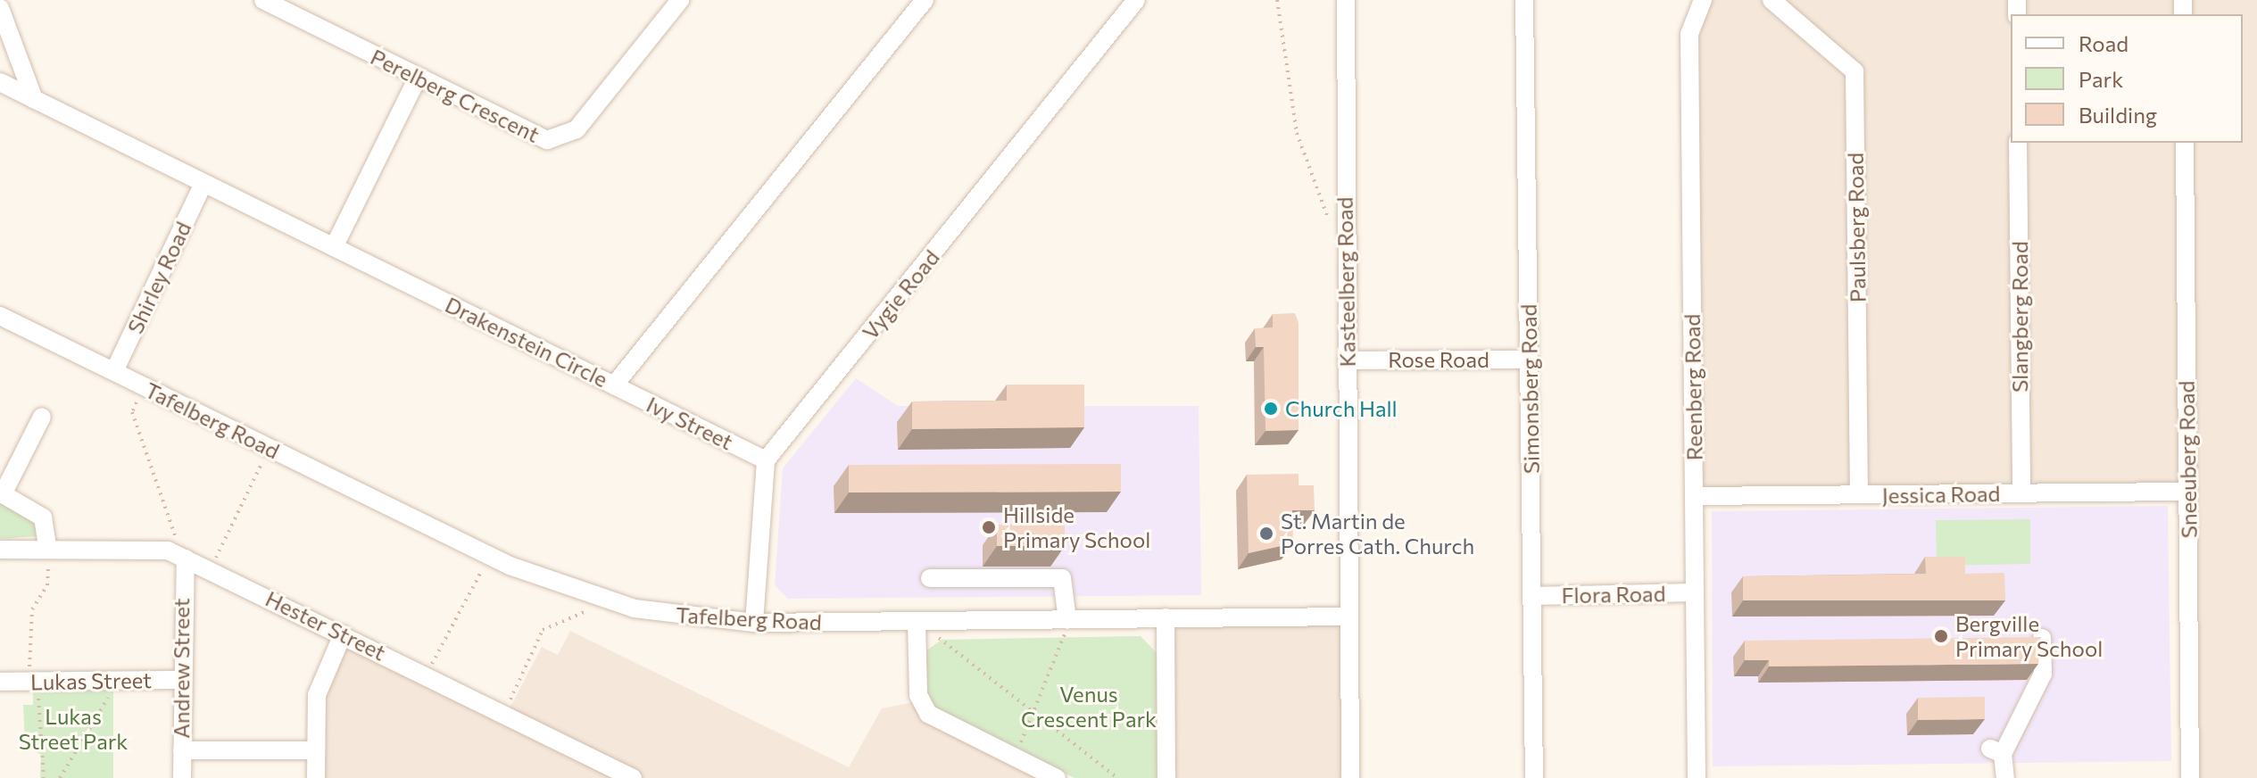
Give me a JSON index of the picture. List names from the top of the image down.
{
  "streets": {
    "street": [
      "Perelberg Crescent",
      "Paulsberg Road",
      "Shirley Road",
      "Kasteelberg Road",
      "Vygie Road",
      "Slangberg Road",
      "Drakenstein Circle",
      "Rose Road",
      "Reenberg Road",
      "Simonsberg Road",
      "Tafelberg Road",
      "Ivy Street",
      "Sneeuberg Road",
      "Jessica Road",
      "Flora Road",
      "Hester Street",
      "Andrew Street",
      "Lukas Street"
    ]
  },
  "crossings": [
    ["Paulsberg Road", "Jessica Road"],
    ["Shirley Road", "Drakenstein Circle"],
    ["Shirley Road", "Tafelberg Road"],
    ["Kasteelberg Road", "Rose Road"],
    ["Kasteelberg Road", "Tafelberg Road"],
    ["Vygie Road", "Ivy Street"],
    ["Slangberg Road", "Jessica Road"],
    ["Drakenstein Circle", "Ivy Street"],
    ["Rose Road", "Simonsberg Road"],
    ["Reenberg Road", "Jessica Road"],
    ["Reenberg Road", "Flora Road"],
    ["Simonsberg Road", "Flora Road"],
    ["Sneeuberg Road", "Jessica Road"],
    ["Hester Street", "Andrew Street"],
    ["Andrew Street", "Lukas Street"]
  ],
  "parks": ["Venus Crescent Park", "Lukas Street Park"],
  "places": [
    "Church Hall",
    "Hillside Primary School",
    "St. Martin de Porres Cath. Church",
    "Bergville Primary School"
  ],
  "legend": ["Road", "Park", "Building"]
}
